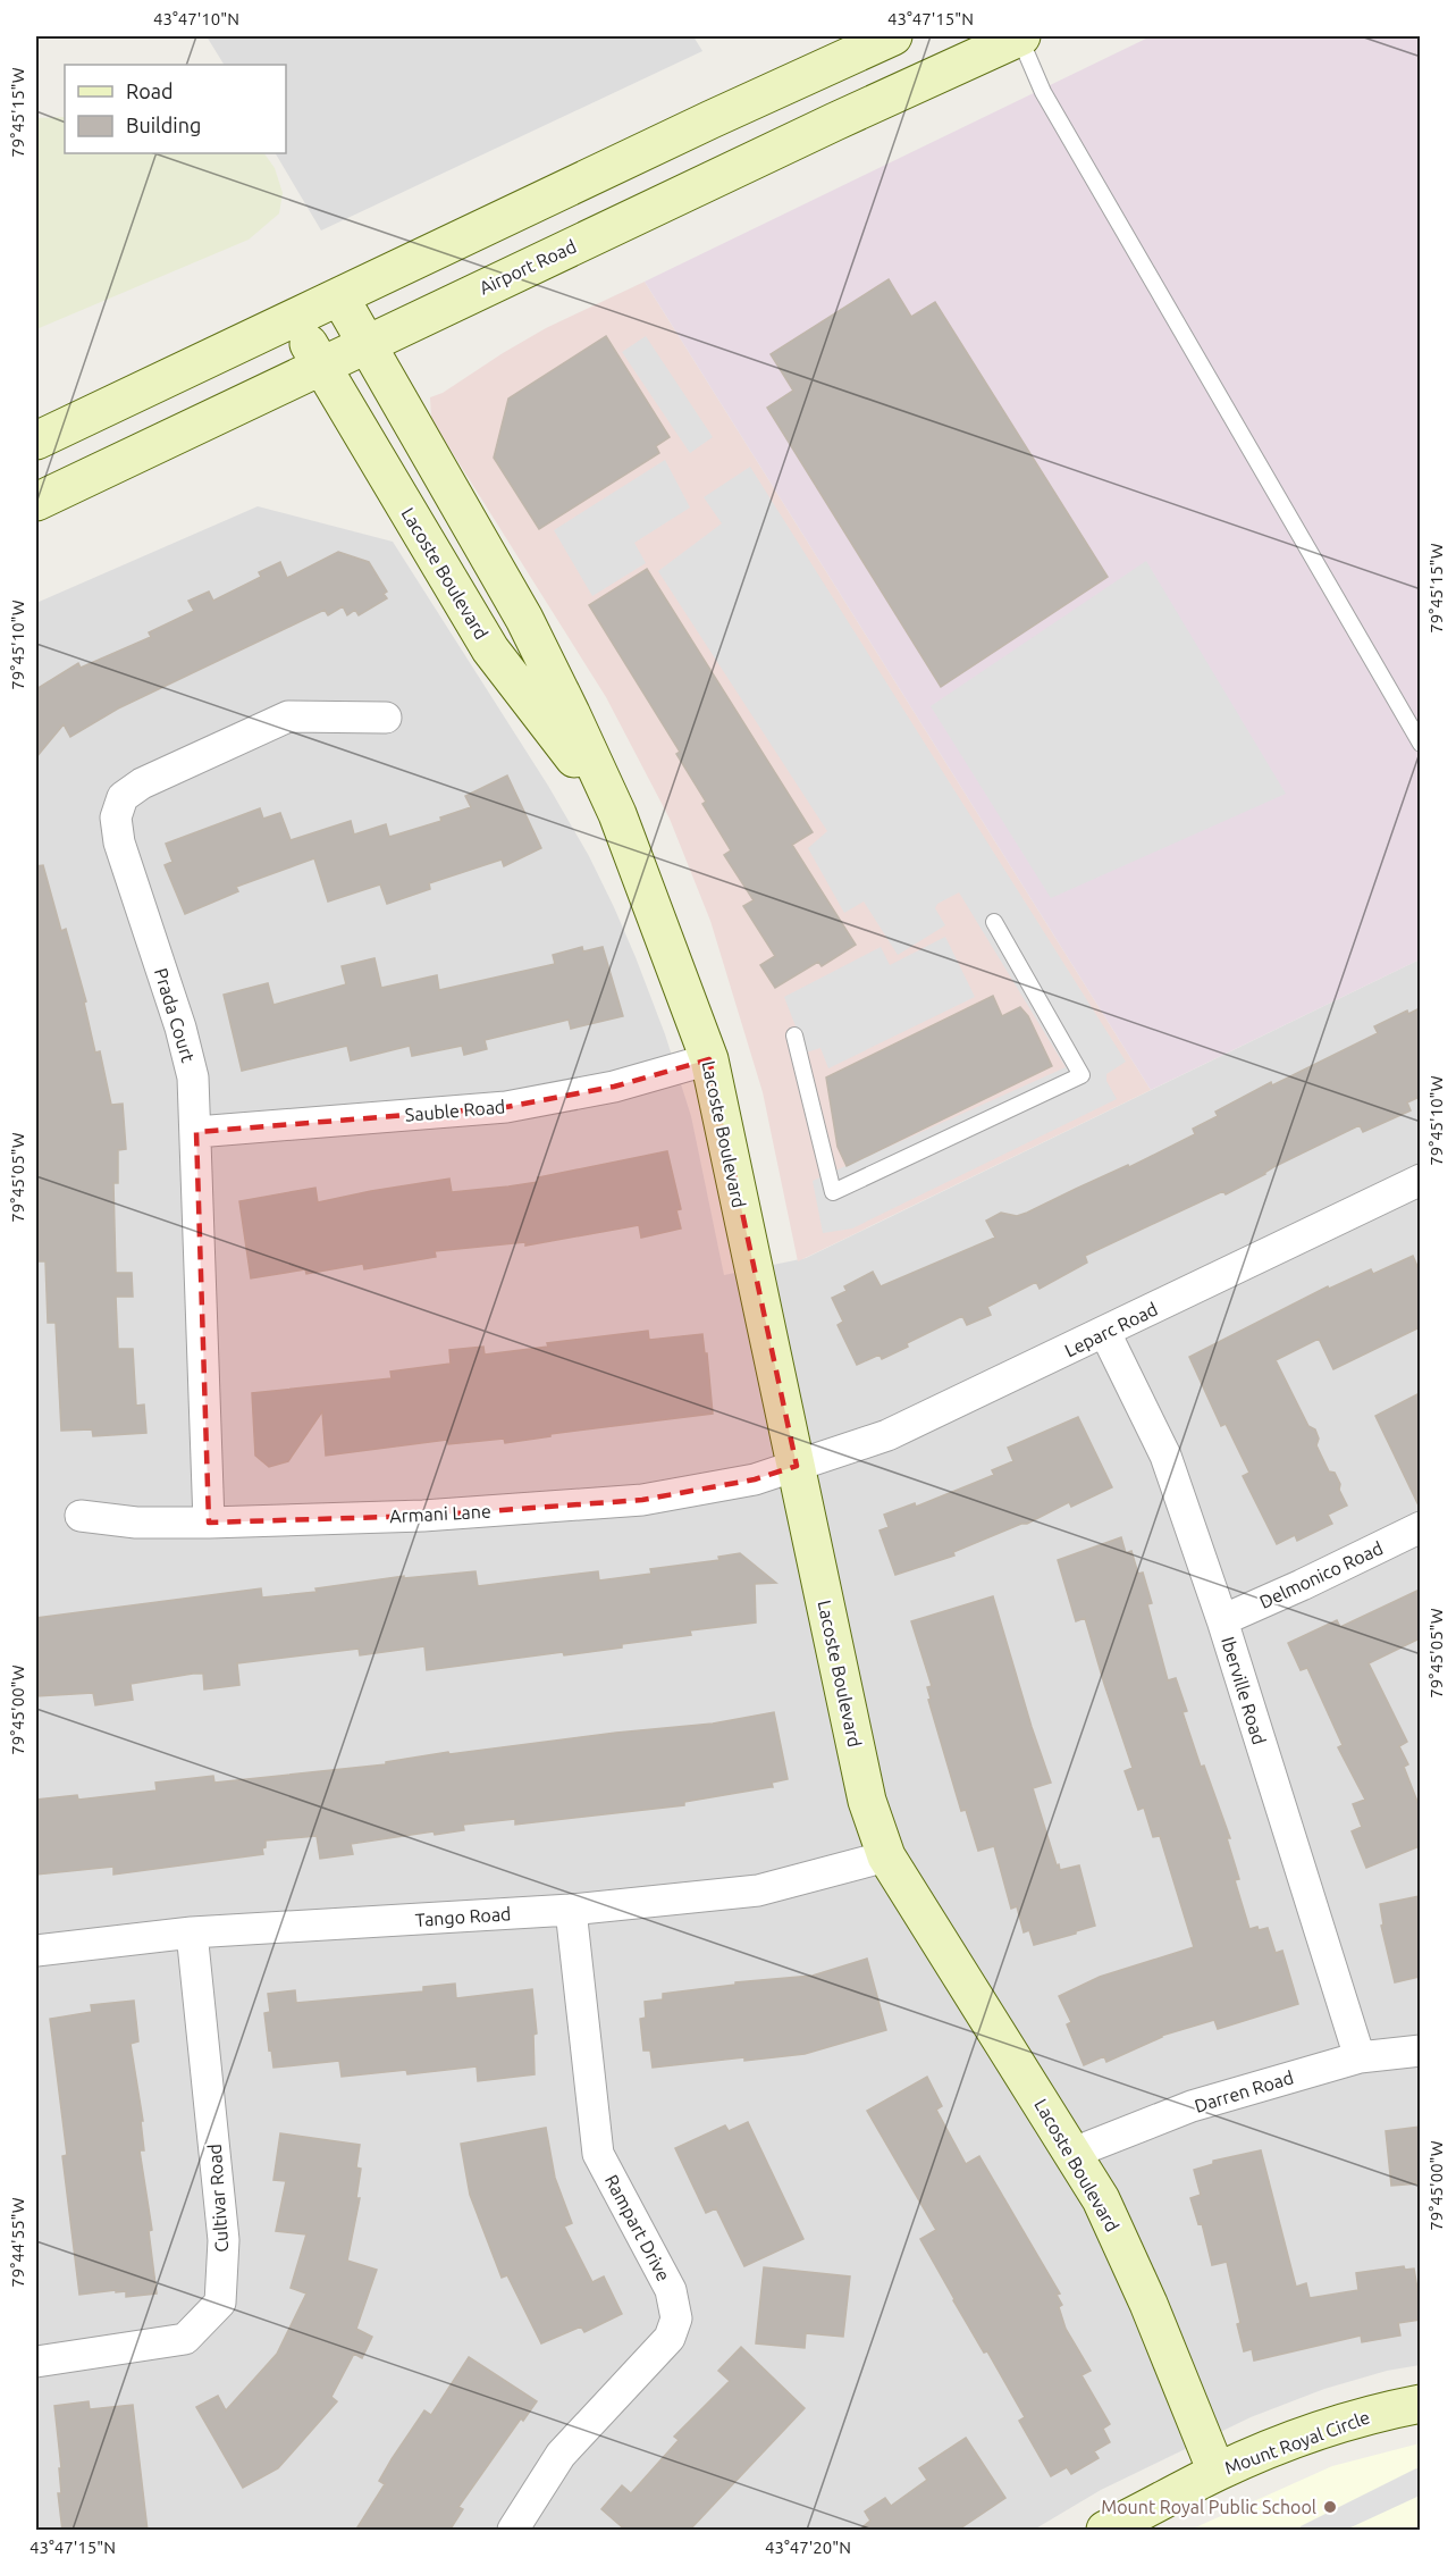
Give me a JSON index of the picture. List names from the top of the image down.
{
  "streets": {
    "street": [
      "Airport Road",
      "Lacoste Boulevard",
      "Prada Court",
      "Sauble Road",
      "Leparc Road",
      "Armani Lane",
      "Delmonico Road",
      "Iberville Road",
      "Tango Road",
      "Darren Road",
      "Cultivar Road",
      "Rampart Drive",
      "Mount Royal Circle"
    ]
  },
  "crossings": [
    ["Airport Road", "Lacoste Boulevard"],
    ["Lacoste Boulevard", "Sauble Road"],
    ["Lacoste Boulevard", "Leparc Road"],
    ["Lacoste Boulevard", "Armani Lane"],
    ["Lacoste Boulevard", "Tango Road"],
    ["Lacoste Boulevard", "Darren Road"],
    ["Lacoste Boulevard", "Mount Royal Circle"],
    ["Prada Court", "Sauble Road"],
    ["Prada Court", "Armani Lane"],
    ["Leparc Road", "Armani Lane"],
    ["Leparc Road", "Iberville Road"],
    ["Delmonico Road", "Iberville Road"],
    ["Iberville Road", "Darren Road"],
    ["Tango Road", "Cultivar Road"],
    ["Tango Road", "Rampart Drive"]
  ],
  "places": ["Mount Royal Public School"],
  "legend": ["Road", "Building"],
  "coordinates": [
    "43°47'10\"N",
    "43°47'15\"N",
    "79°45'15\"W",
    "79°45'10\"W",
    "79°45'05\"W",
    "79°45'00\"W",
    "79°44'55\"W",
    "43°47'20\"N"
  ]
}
